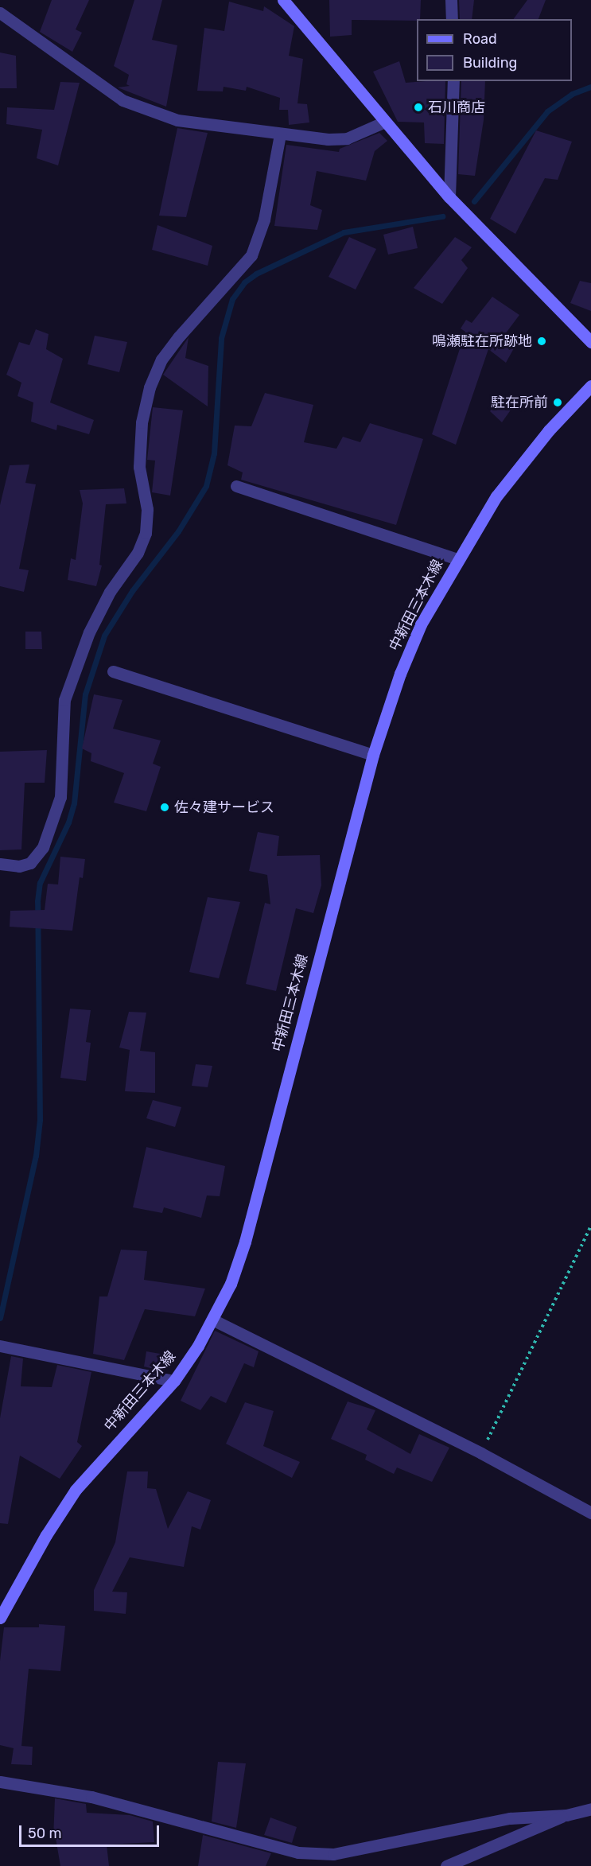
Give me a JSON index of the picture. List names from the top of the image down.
{
  "streets": {
    "main road": ["中新田三本木線"]
  },
  "places": [
    "石川商店",
    "鳴瀬駐在所跡地",
    "駐在所前",
    "佐々建サービス"
  ],
  "legend": ["Road", "Building"],
  "scale_bar": "50 m"
}
